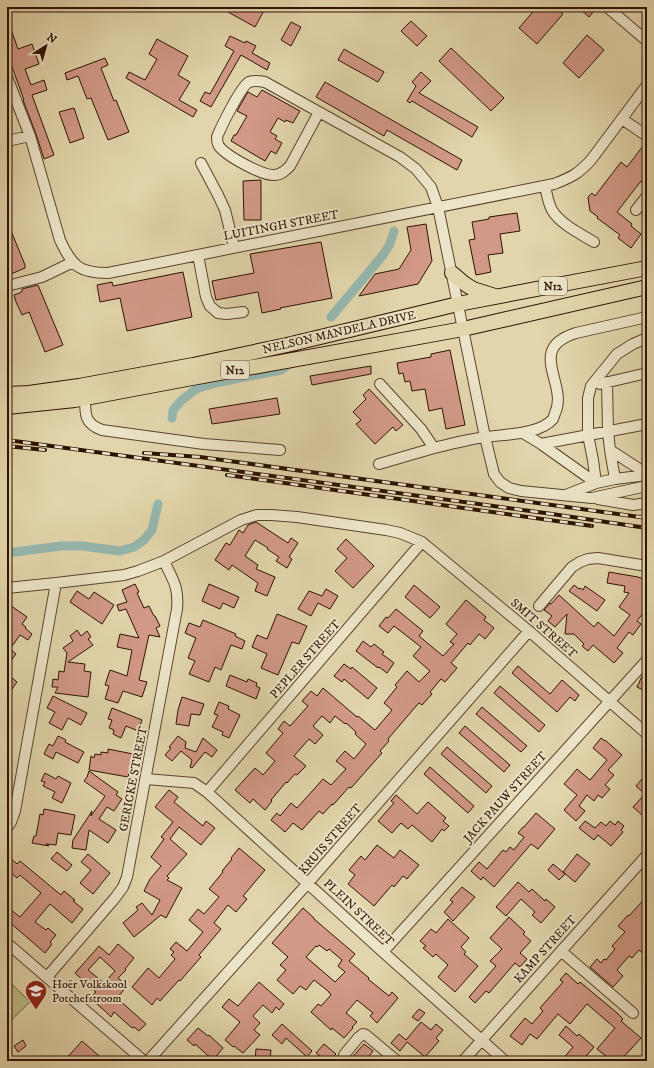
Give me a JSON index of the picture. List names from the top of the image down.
{
  "streets": {
    "highway": ["N12", "NELSON MANDELA DRIVE"],
    "street": [
      "LUITINGH STREET",
      "SMIT STREET",
      "PEPLER STREET",
      "GERICKE STREET",
      "JACK PAUW STREET",
      "KRUIS STREET",
      "PLEIN STREET",
      "KAMP STREET"
    ]
  },
  "crossings": [
    ["SMIT STREET", "PEPLER STREET"],
    ["SMIT STREET", "GERICKE STREET"],
    ["SMIT STREET", "JACK PAUW STREET"],
    ["SMIT STREET", "KRUIS STREET"],
    ["PEPLER STREET", "PLEIN STREET"],
    ["GERICKE STREET", "PLEIN STREET"],
    ["JACK PAUW STREET", "PLEIN STREET"],
    ["KRUIS STREET", "PLEIN STREET"],
    ["PLEIN STREET", "KAMP STREET"]
  ],
  "places": {
    "school or university": ["Hoër Volkskool Potchefstroom"]
  },
  "north": "top right"
}
